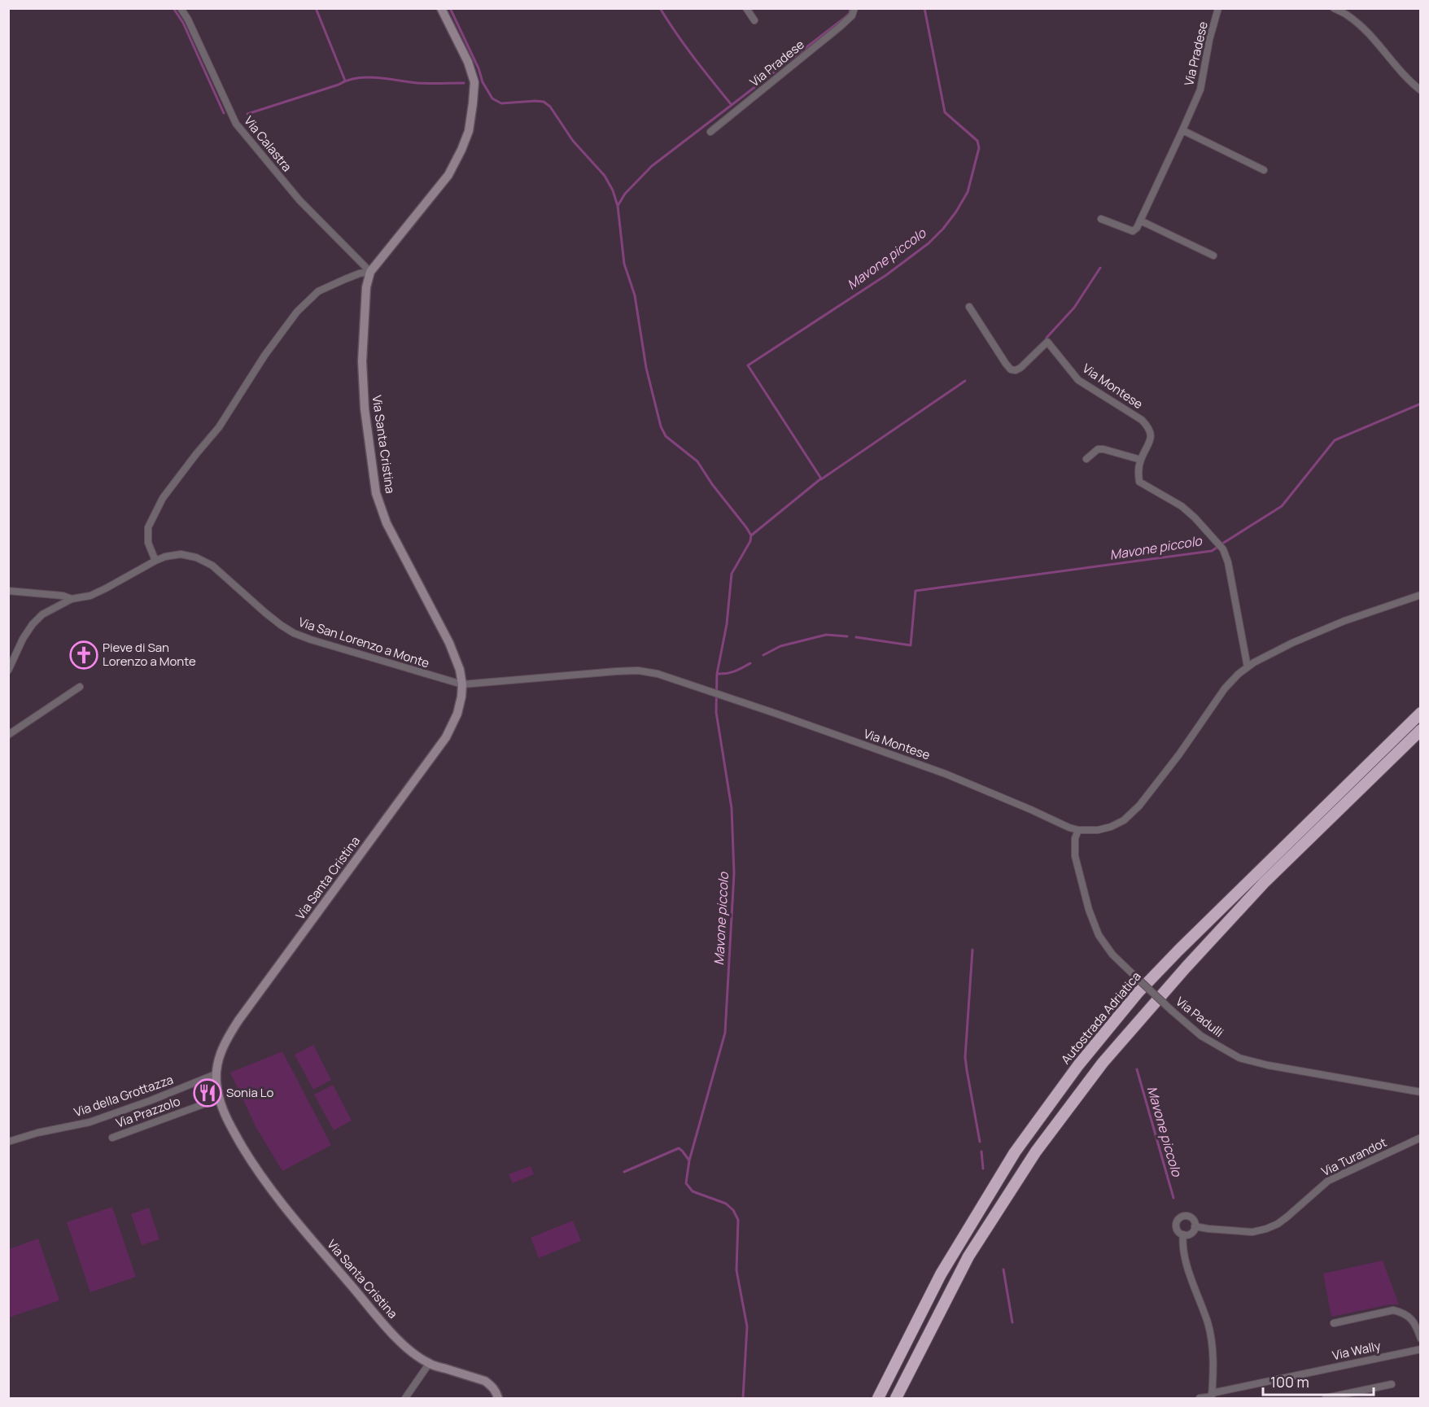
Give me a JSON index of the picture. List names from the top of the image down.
{
  "streets": {
    "highway": ["Autostrada Adriatica"],
    "street": [
      "Via Pradese",
      "Via Calastra",
      "Via Montese",
      "Via Santa Cristina",
      "Via San Lorenzo a Monte",
      "Via Padulli",
      "Via della Grottazza",
      "Via Prazzolo",
      "Via Turandot",
      "Via Wally"
    ]
  },
  "crossings": [
    ["Via Calastra", "Via Santa Cristina"],
    ["Via Montese", "Via Santa Cristina"],
    ["Via Montese", "Via San Lorenzo a Monte"],
    ["Via Montese", "Via Padulli"],
    ["Via Santa Cristina", "Via San Lorenzo a Monte"],
    ["Via Santa Cristina", "Via della Grottazza"],
    ["Via Santa Cristina", "Via Prazzolo"]
  ],
  "water": ["Mavone piccolo"],
  "places": {
    "church": ["Pieve di San Lorenzo a Monte"],
    "restaurant": ["Sonia Lo"]
  },
  "scale_bar": "100 m"
}
